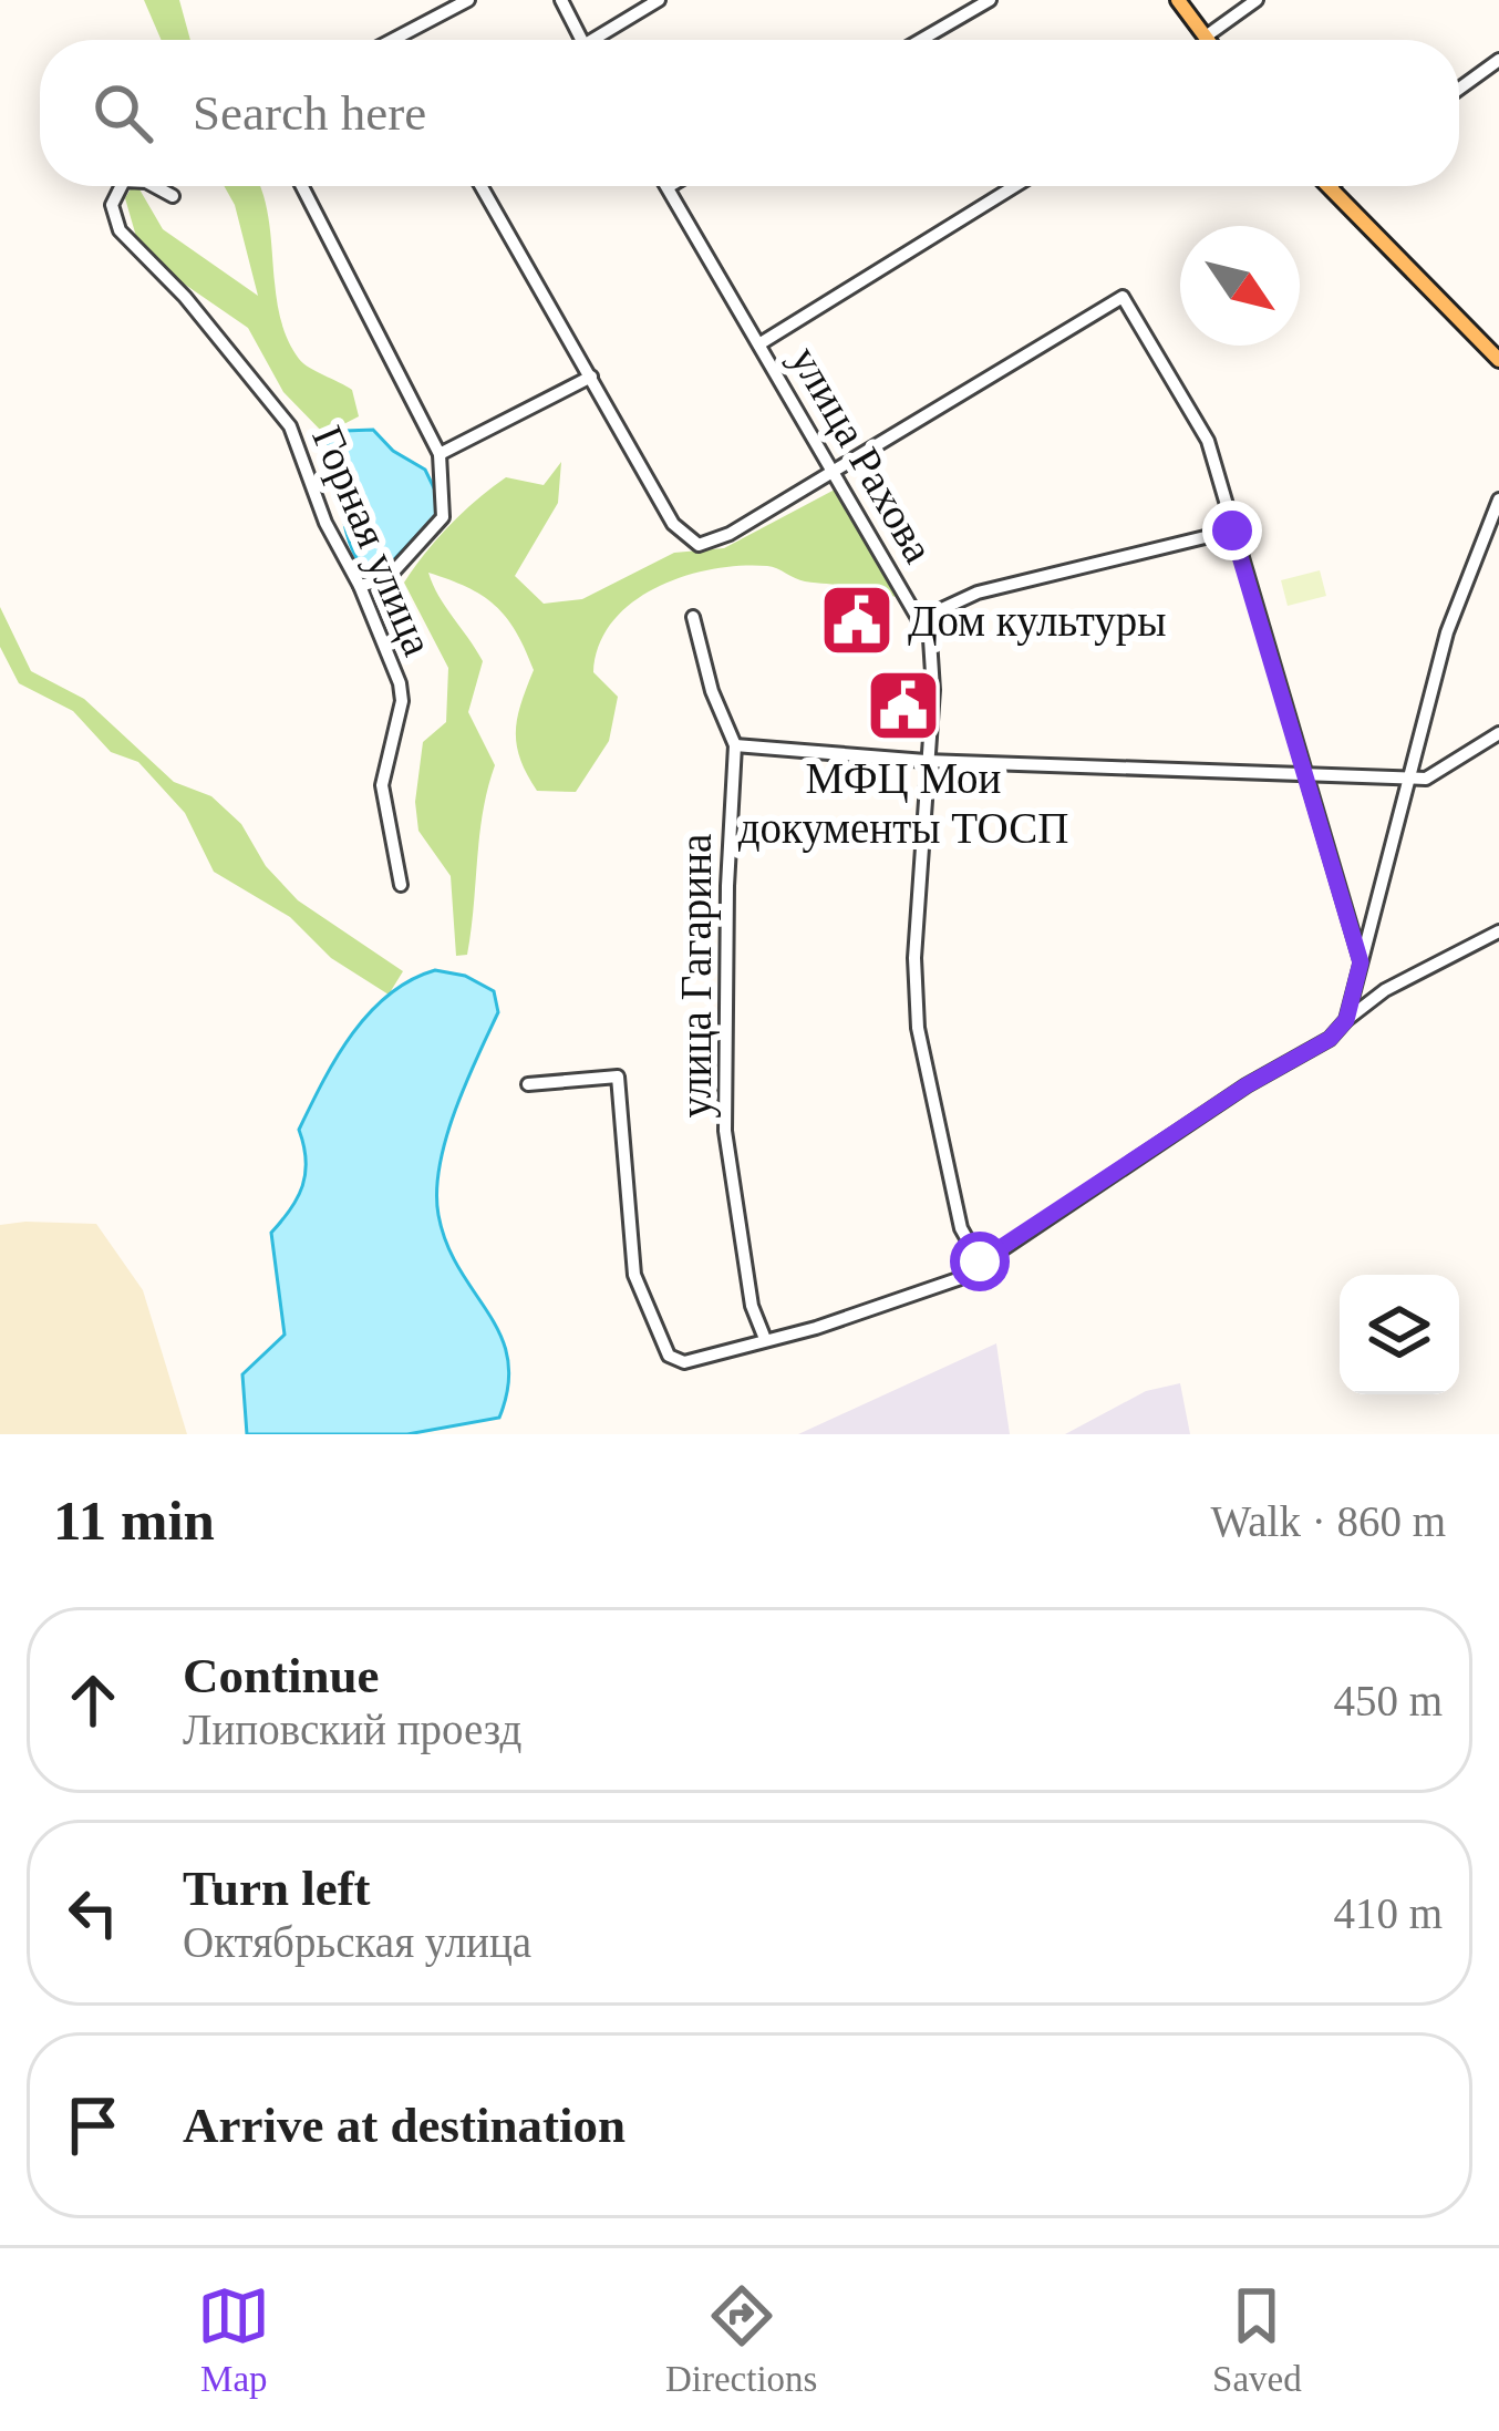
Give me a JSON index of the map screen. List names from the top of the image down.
{
  "streets": {
    "street": ["улица Рахова", "Горная улица", "улица Гагарина"]
  },
  "places": {
    "public building": ["Дом культуры", "МФЦ Мои документы ТОСП"]
  },
  "north": "bottom right",
  "page": {
    "search": "Search here",
    "heading": ["11 min", "Walk · 860 m"],
    "list": [
      ["Continue", "Липовский проезд", "450 m"],
      ["Turn left", "Октябрьская улица", "410 m"],
      "Arrive at destination"
    ],
    "nav": ["Map", "Directions", "Saved"]
  }
}
